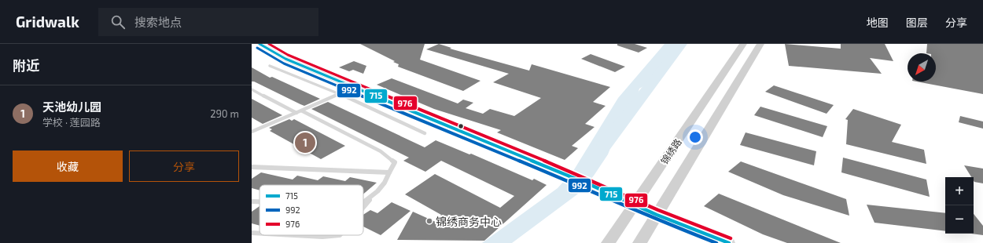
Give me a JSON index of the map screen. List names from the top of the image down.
{
  "streets": {
    "main road": ["锦绣路"]
  },
  "places": ["锦绣商务中心"],
  "lines": ["transit line 715", "transit line 976", "transit line 992"],
  "legend": ["715", "992", "976"],
  "north": "bottom left",
  "page": {
    "header": "Gridwalk",
    "search": "搜索地点",
    "nav": ["地图", "图层", "分享"],
    "heading": "附近",
    "list": [
      {
        "mark": "1",
        "name": "天池幼儿园",
        "note": "学校 · 莲园路",
        "value": "290 m"
      }
    ],
    "pins": "1",
    "buttons": ["收藏", "分享"],
    "map_buttons": ["+", "−"]
  }
}
